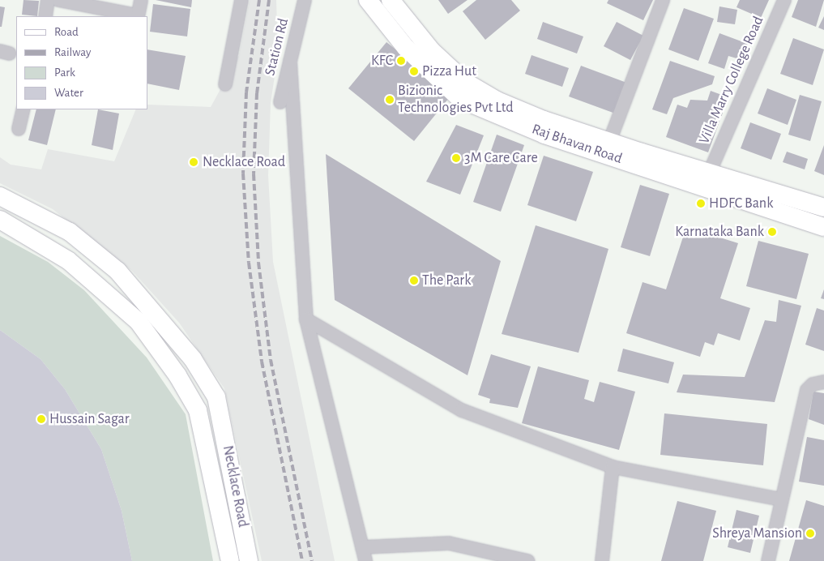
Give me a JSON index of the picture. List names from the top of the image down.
{
  "streets": {
    "main road": ["Raj Bhavan Road", "Necklace Road"],
    "street": ["Station Rd", "Villa Marry College Road"]
  },
  "crossings": [
    ["Villa Marry College Road", "Raj Bhavan Road"]
  ],
  "places": [
    "KFC",
    "Pizza Hut",
    "Bizionic Technologies Pvt Ltd",
    "3M Care Care",
    "Necklace Road",
    "HDFC Bank",
    "Karnataka Bank",
    "The Park",
    "Hussain Sagar",
    "Shreya Mansion"
  ],
  "legend": [
    "Road",
    "Railway",
    "Park",
    "Water"
  ]
}
